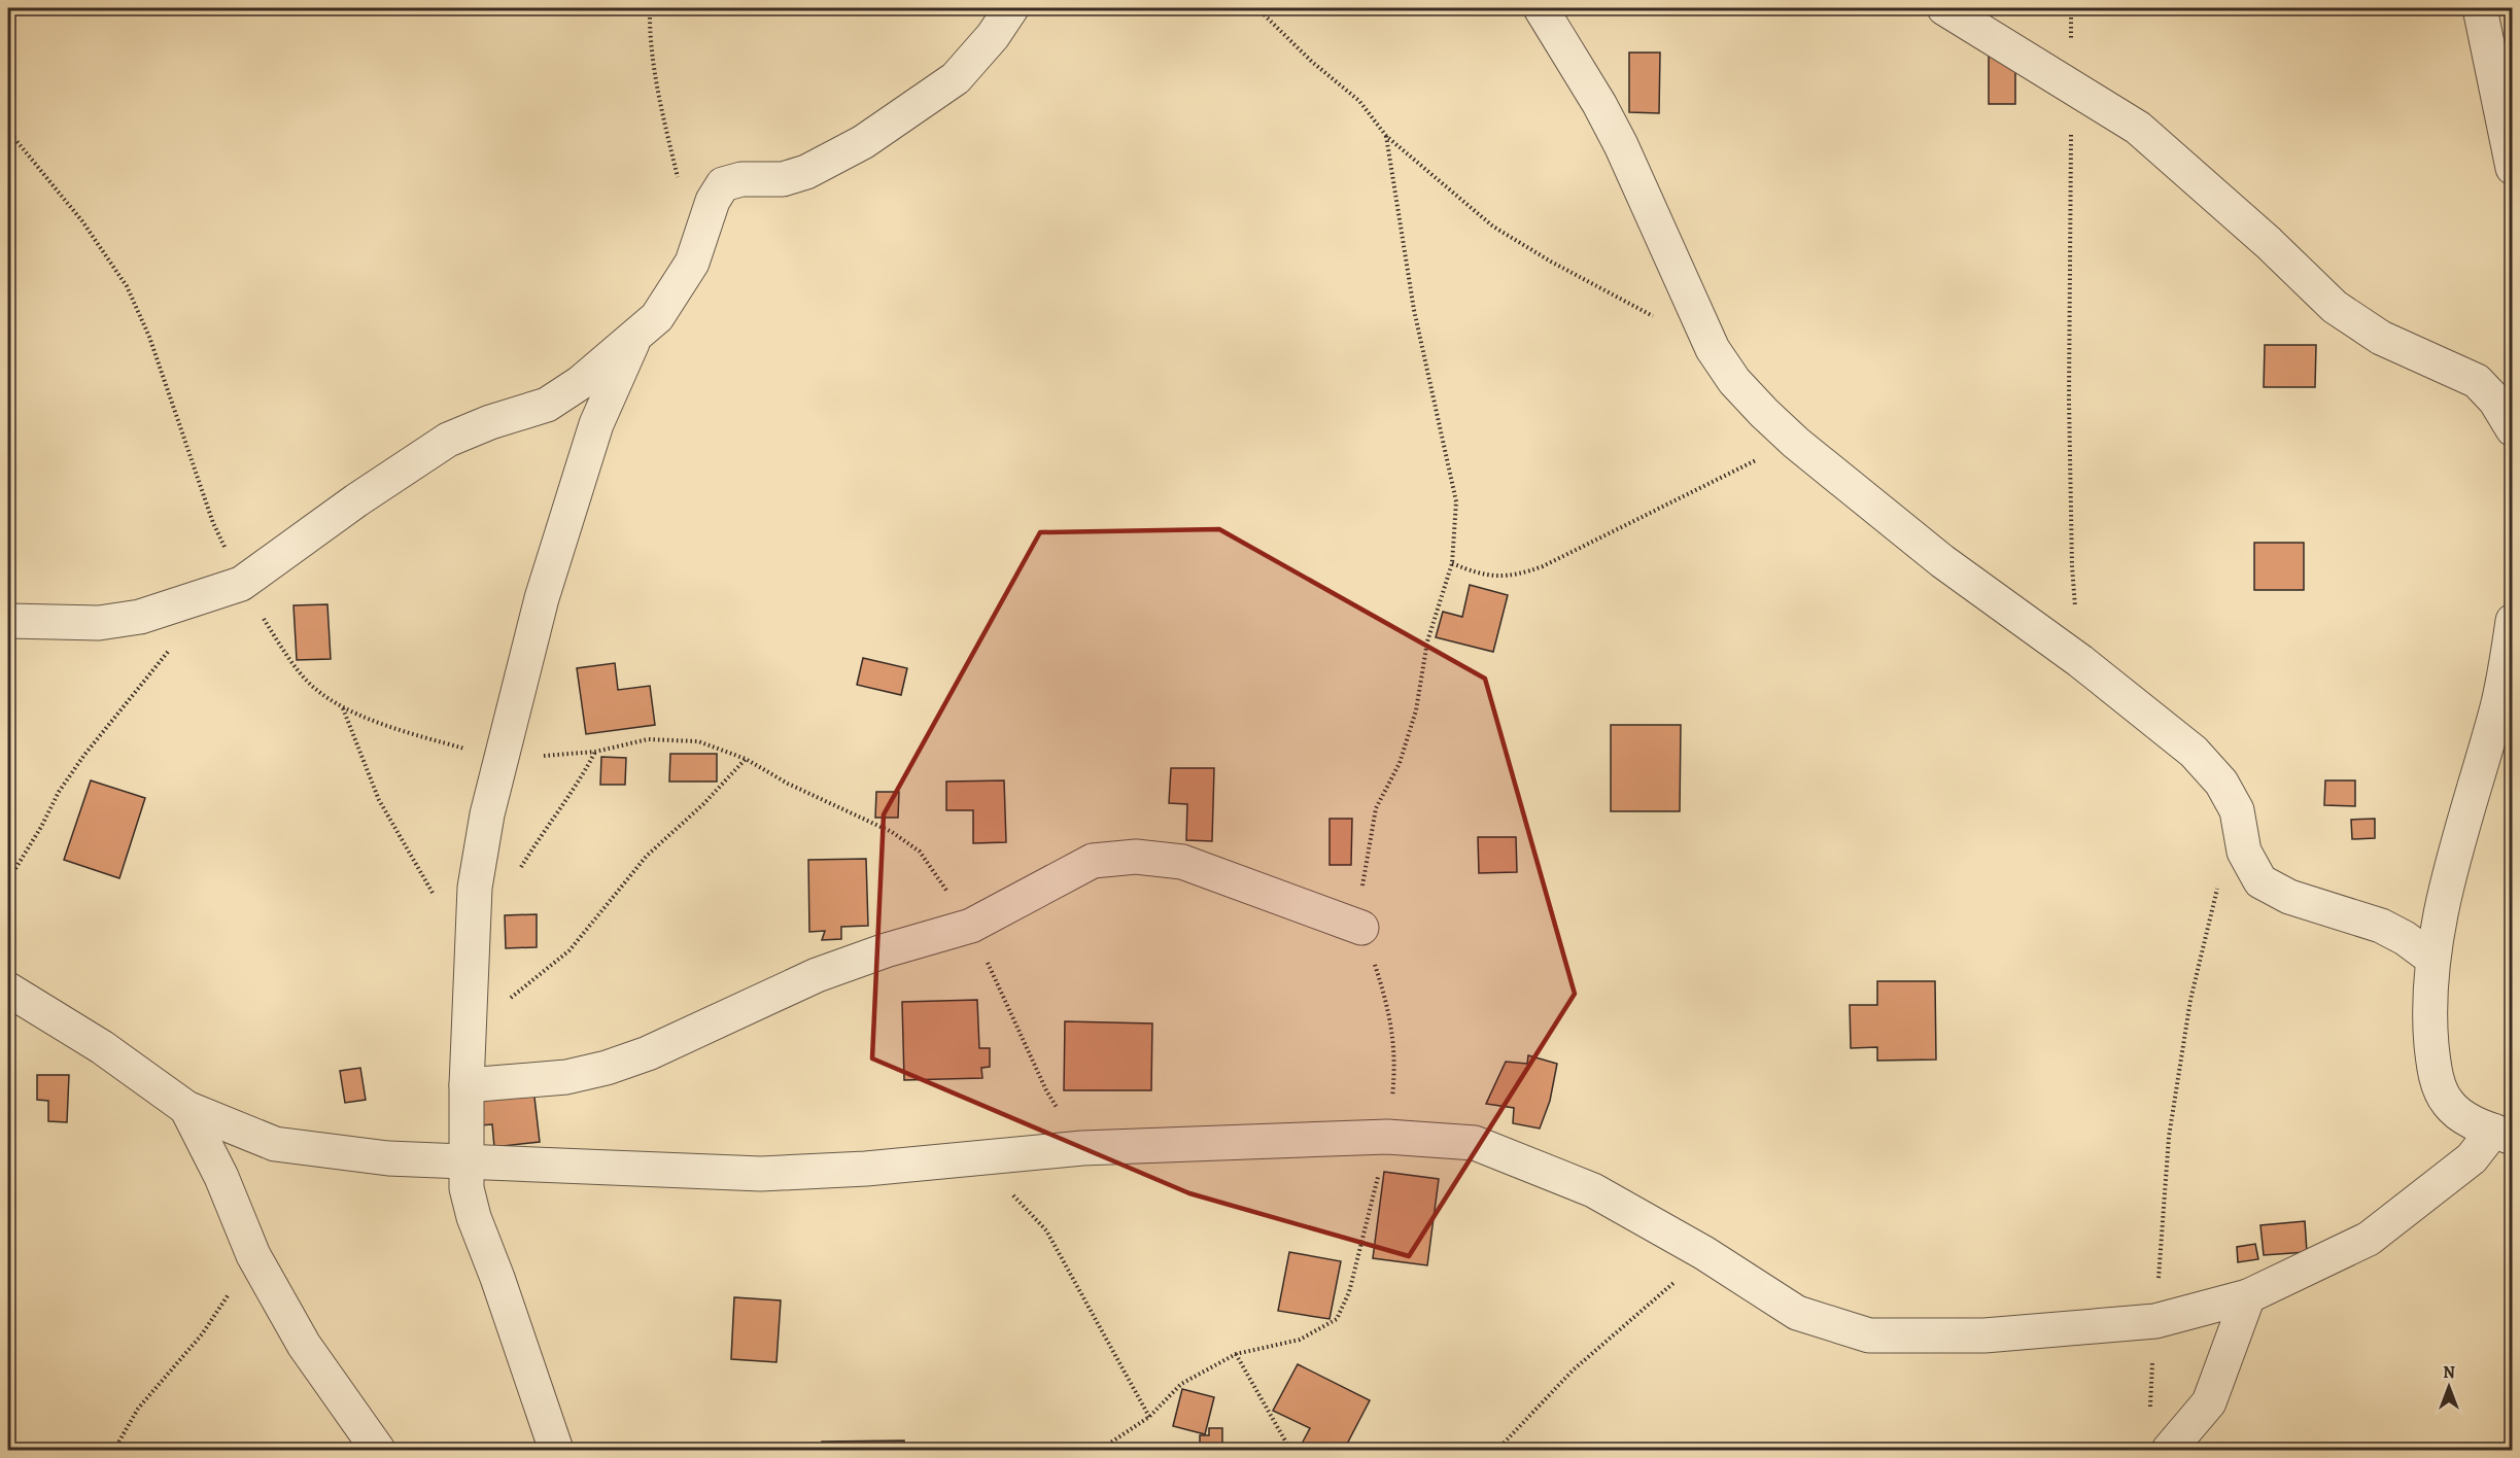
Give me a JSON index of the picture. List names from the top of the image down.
{
  "north": "top"
}
